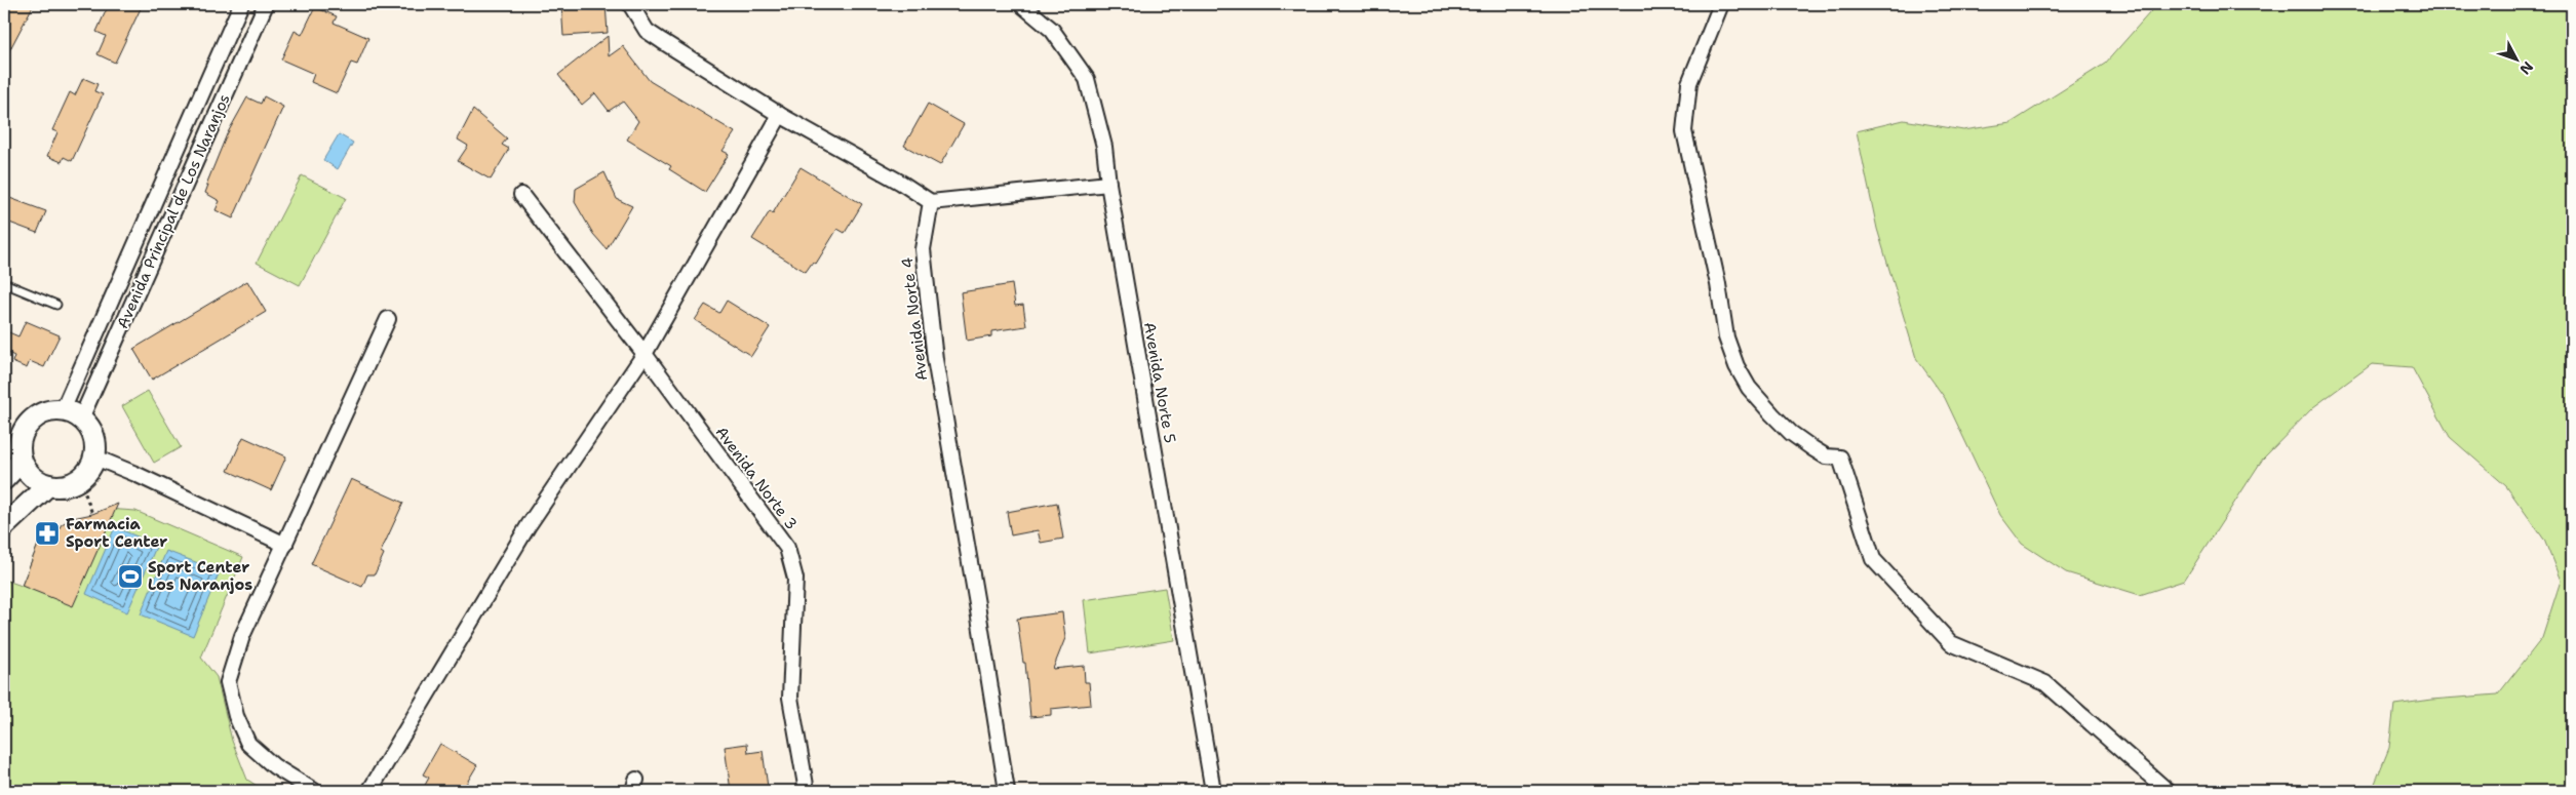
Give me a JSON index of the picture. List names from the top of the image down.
{
  "streets": {
    "street": [
      "Avenida Principal de Los Naranjos",
      "Avenida Norte 4",
      "Avenida Norte 5",
      "Avenida Norte 3"
    ]
  },
  "places": {
    "pharmacy": ["Farmacia Sport Center"],
    "sports": ["Sport Center Los Naranjos"]
  },
  "north": "bottom right"
}
